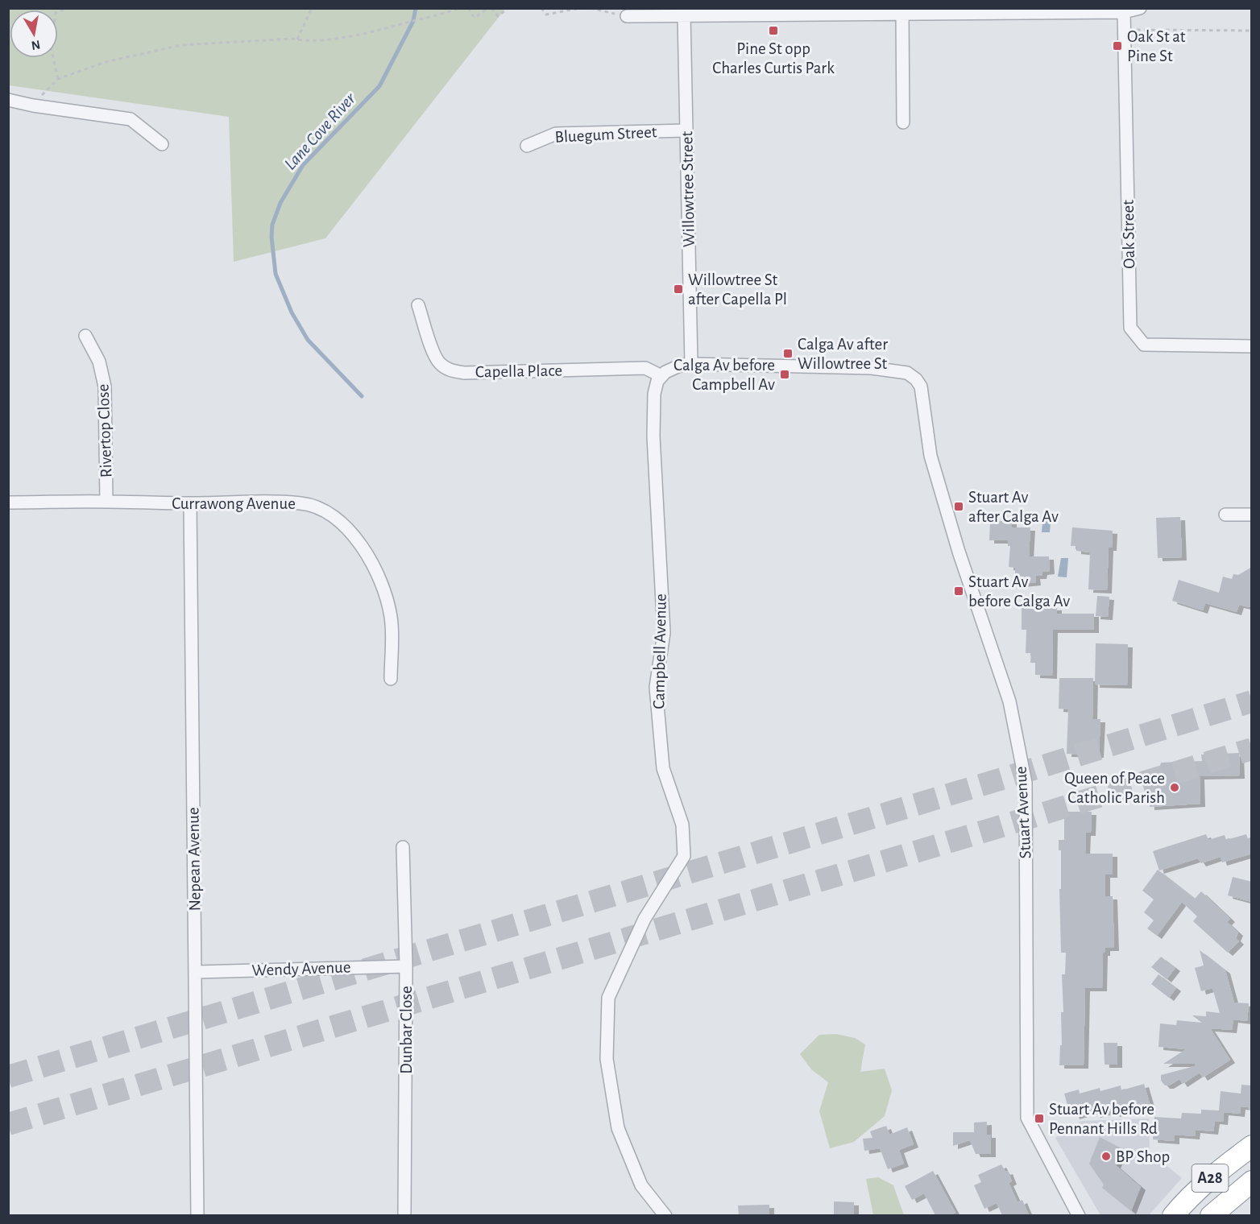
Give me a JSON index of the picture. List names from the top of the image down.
{
  "streets": {
    "highway": ["A28"],
    "street": [
      "Bluegum Street",
      "Willowtree Street",
      "Oak Street",
      "Capella Place",
      "Rivertop Close",
      "Currawong Avenue",
      "Campbell Avenue",
      "Stuart Avenue",
      "Nepean Avenue",
      "Wendy Avenue",
      "Dunbar Close"
    ]
  },
  "crossings": [
    ["Bluegum Street", "Willowtree Street"],
    ["Willowtree Street", "Stuart Avenue"],
    ["Capella Place", "Campbell Avenue"],
    ["Rivertop Close", "Currawong Avenue"],
    ["Currawong Avenue", "Nepean Avenue"],
    ["Nepean Avenue", "Wendy Avenue"],
    ["Wendy Avenue", "Dunbar Close"]
  ],
  "water": ["Lane Cove River"],
  "places": {
    "transit": [
      "Pine St opp Charles Curtis Park",
      "Oak St at Pine St",
      "Willowtree St after Capella Pl",
      "Calga Av after Willowtree St",
      "Calga Av before Campbell Av",
      "Stuart Av after Calga Av",
      "Stuart Av before Calga Av",
      "Stuart Av before Pennant Hills Rd"
    ],
    "other": ["Queen of Peace Catholic Parish", "BP Shop"]
  },
  "north": "bottom"
}
